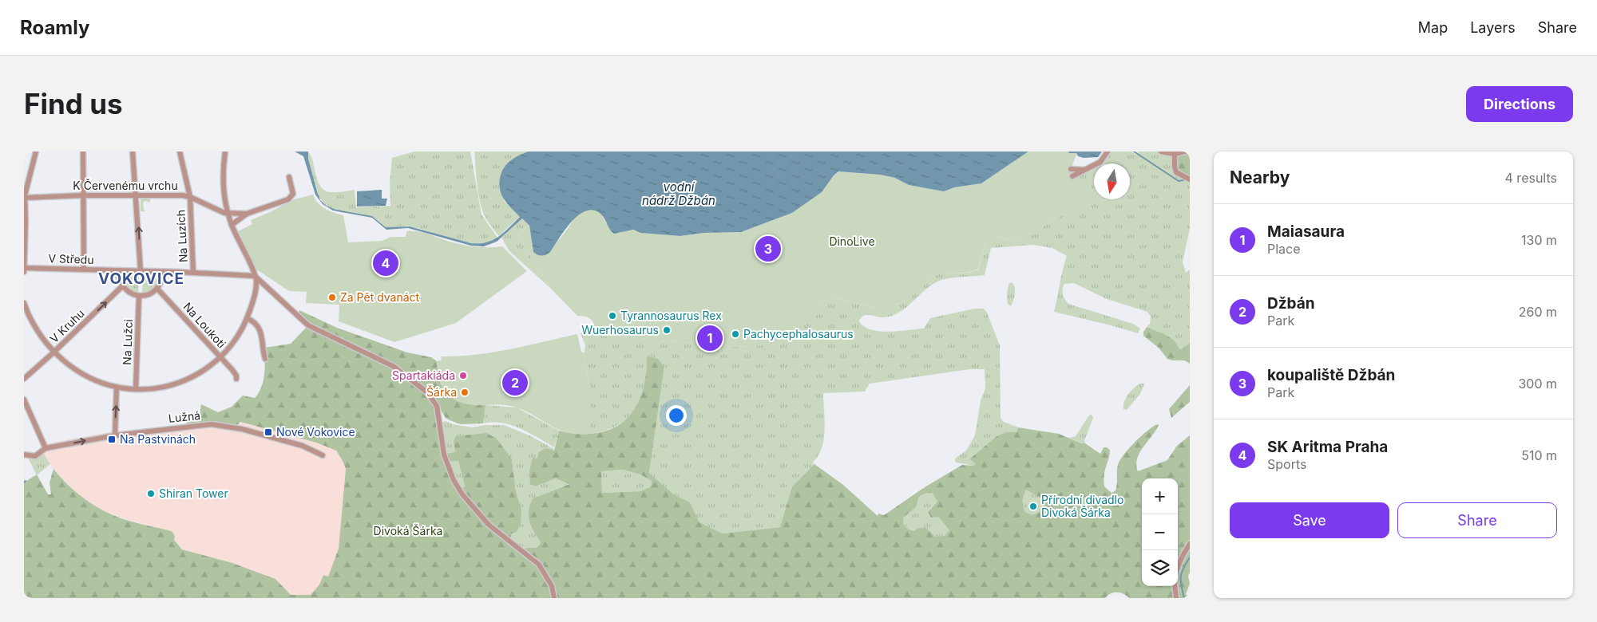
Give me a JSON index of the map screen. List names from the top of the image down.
{
  "streets": {
    "street": [
      "K Červenému vrchu",
      "Na Luzích",
      "V Středu",
      "Na Loukoti",
      "V Kruhu",
      "Na Lužci",
      "Lužná"
    ]
  },
  "crossings": [
    ["K Červenému vrchu", "Na Luzích"],
    ["Na Luzích", "V Středu"]
  ],
  "one_way": ["V Kruhu"],
  "districts": ["VOKOVICE"],
  "water": ["vodní nádrž Džbán"],
  "parks": ["DinoLive", "Divoká Šárka"],
  "places": {
    "other": [
      "Za Pět dvanáct",
      "Tyrannosaurus Rex",
      "Wuerhosaurus",
      "Pachycephalosaurus",
      "Spartakiáda",
      "Šárka",
      "Shiran Tower",
      "Přírodní divadlo Divoká Šárka"
    ],
    "transit": ["Nové Vokovice", "Na Pastvinách"]
  },
  "north": "bottom",
  "page": {
    "header": "Roamly",
    "nav": ["Map", "Layers", "Share"],
    "buttons": [
      "Directions",
      ["Save", "Share"]
    ],
    "title": "Find us",
    "heading": ["Nearby", "4 results"],
    "list": [
      {
        "mark": "1",
        "name": "Maiasaura",
        "note": "Place",
        "value": "130 m"
      },
      {
        "mark": "2",
        "name": "Džbán",
        "note": "Park",
        "value": "260 m"
      },
      {
        "mark": "3",
        "name": "koupaliště Džbán",
        "note": "Park",
        "value": "300 m"
      },
      {
        "mark": "4",
        "name": "SK Aritma Praha",
        "note": "Sports",
        "value": "510 m"
      }
    ],
    "pins": [
      "3",
      "4",
      "1",
      "2"
    ],
    "map_buttons": ["+", "−"]
  }
}
